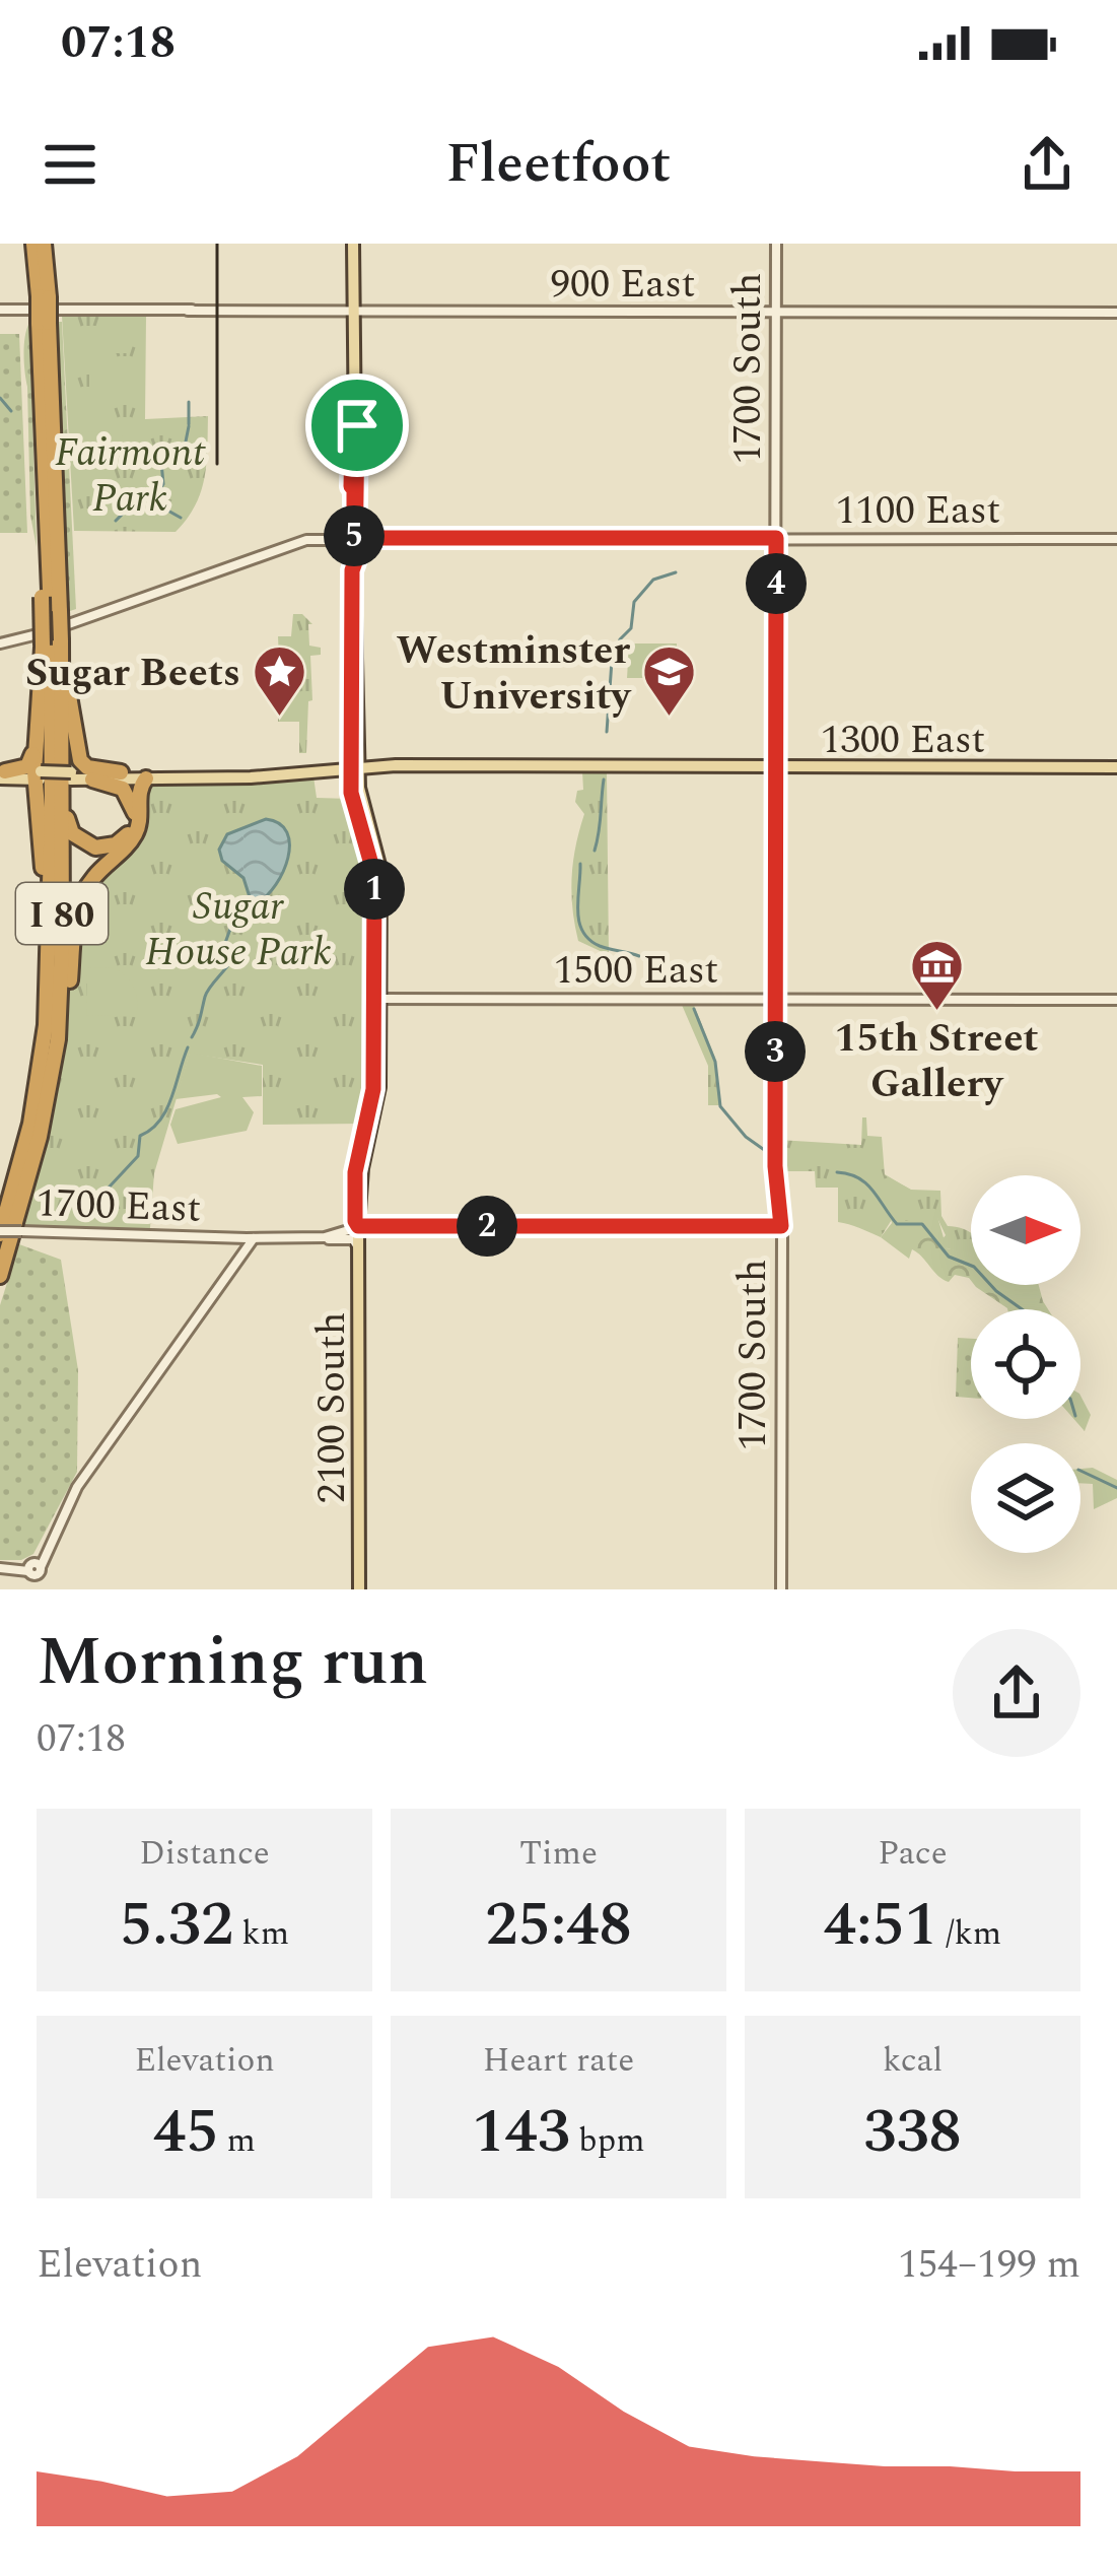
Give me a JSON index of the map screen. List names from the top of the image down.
{
  "streets": {
    "highway": ["I 80"],
    "main road": ["1300 East", "2100 South"],
    "street": [
      "900 East",
      "1700 South",
      "1100 East",
      "1500 East",
      "1700 East"
    ]
  },
  "crossings": [
    ["900 East", "1700 South"],
    ["900 East", "2100 South"],
    ["1700 South", "1100 East"],
    ["1700 South", "1300 East"],
    ["1700 South", "1500 East"],
    ["1700 South", "1700 East"],
    ["1100 East", "2100 South"],
    ["1300 East", "I 80"],
    ["1300 East", "2100 South"],
    ["I 80", "1700 East"],
    ["1500 East", "2100 South"],
    ["1700 East", "2100 South"]
  ],
  "parks": ["Fairmont Park", "Sugar House Park"],
  "places": {
    "place": ["Sugar Beets"],
    "school or university": ["Westminster University"],
    "museum": ["15th Street Gallery"]
  },
  "north": "right",
  "page": {
    "status": "07:18",
    "header": "Fleetfoot",
    "pins": [
      "5",
      "4",
      "1",
      "3",
      "2"
    ],
    "heading": ["Morning run", "07:18"],
    "stats": [
      ["Distance", "5.32 km"],
      ["Time", "25:48"],
      ["Pace", "4:51 /km"],
      ["Elevation", "45 m"],
      ["Heart rate", "143 bpm"],
      ["kcal", "338"]
    ],
    "chart": ["Elevation", "154–199 m"]
  }
}
